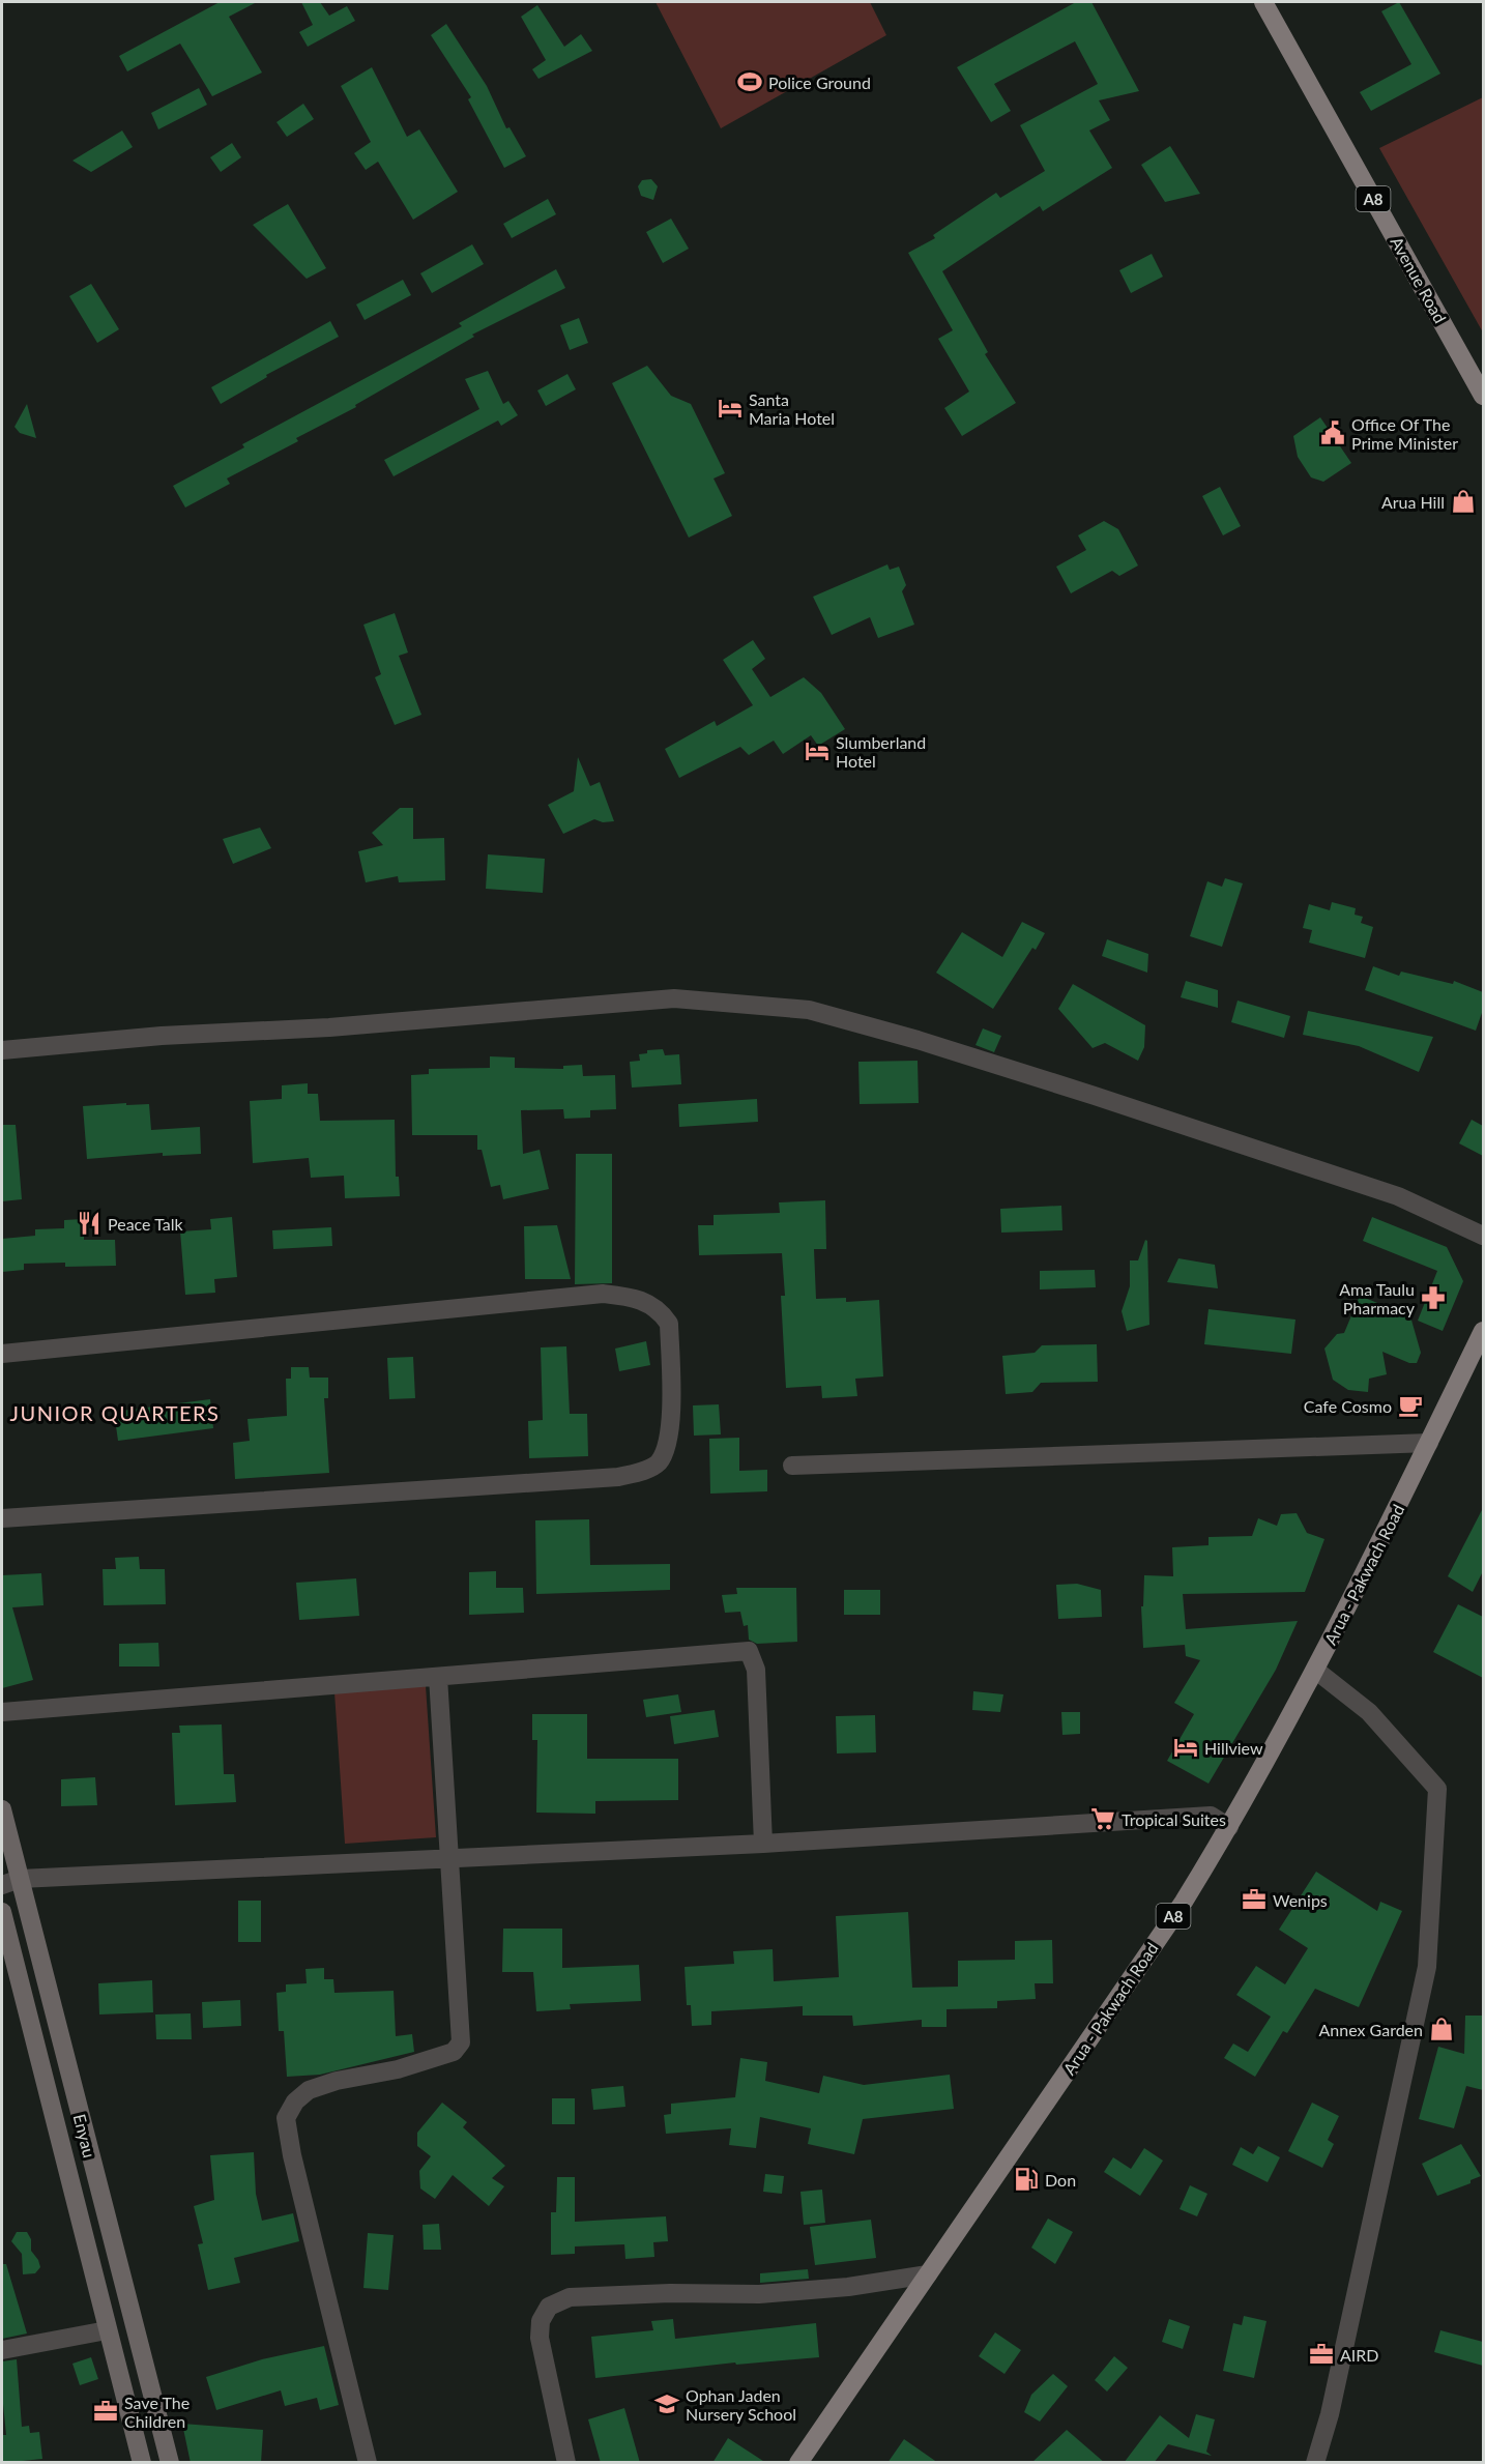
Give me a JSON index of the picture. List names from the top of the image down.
{
  "streets": {
    "main road": ["A8", "Avenue Road", "Arua - Pakwach Road"],
    "street": ["Enyau"]
  },
  "districts": ["JUNIOR QUARTERS"],
  "places": {
    "sports": ["Police Ground"],
    "hotel": ["Santa Maria Hotel", "Slumberland Hotel", "Hillview"],
    "public building": ["Office Of The Prime Minister"],
    "shop": ["Arua Hill", "Annex Garden"],
    "restaurant": ["Peace Talk"],
    "pharmacy": ["Ama Taulu Pharmacy"],
    "cafe": ["Cafe Cosmo"],
    "supermarket": ["Tropical Suites"],
    "office": ["Wenips", "AIRD", "Save The Children"],
    "fuel station": ["Don"],
    "school or university": ["Ophan Jaden Nursery School"]
  }
}
